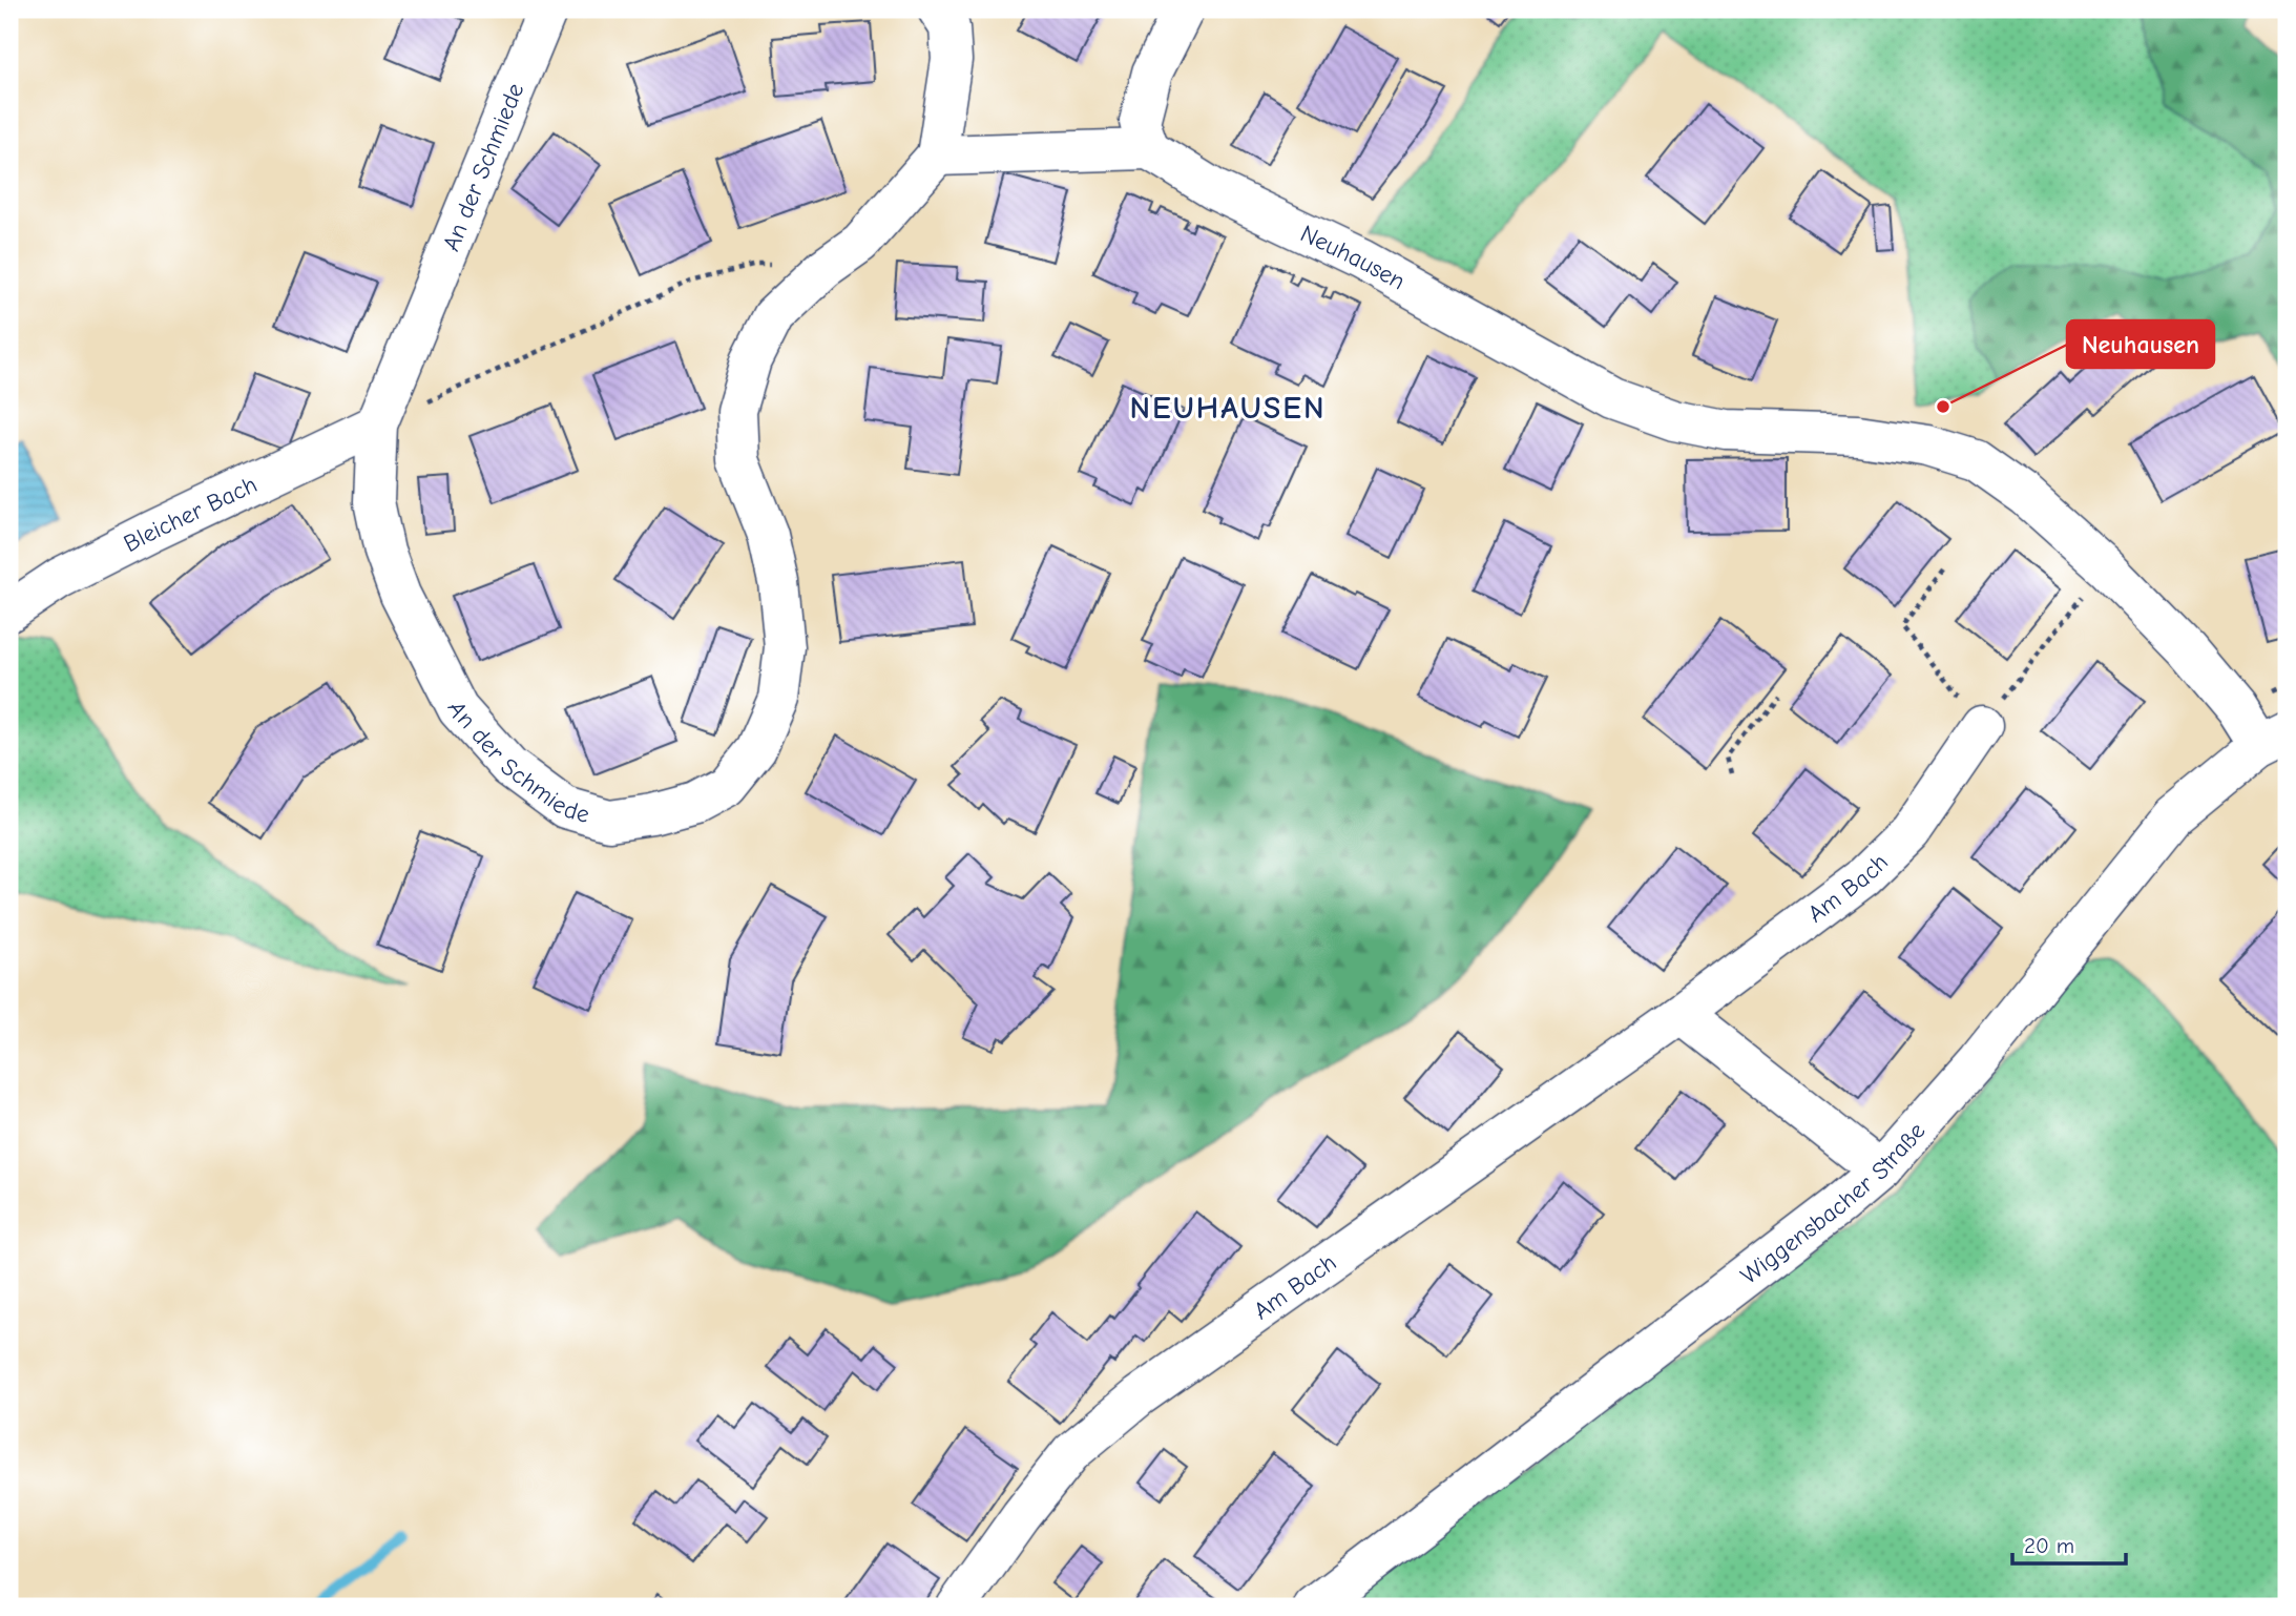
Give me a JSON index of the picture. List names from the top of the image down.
{
  "streets": {
    "street": [
      "An der Schmiede",
      "Neuhausen",
      "Bleicher Bach",
      "Am Bach",
      "Wiggensbacher Straße"
    ]
  },
  "crossings": [
    ["An der Schmiede", "Bleicher Bach"],
    ["Neuhausen", "Wiggensbacher Straße"]
  ],
  "districts": ["NEUHAUSEN"],
  "places": ["Neuhausen"],
  "scale_bar": "20 m"
}
